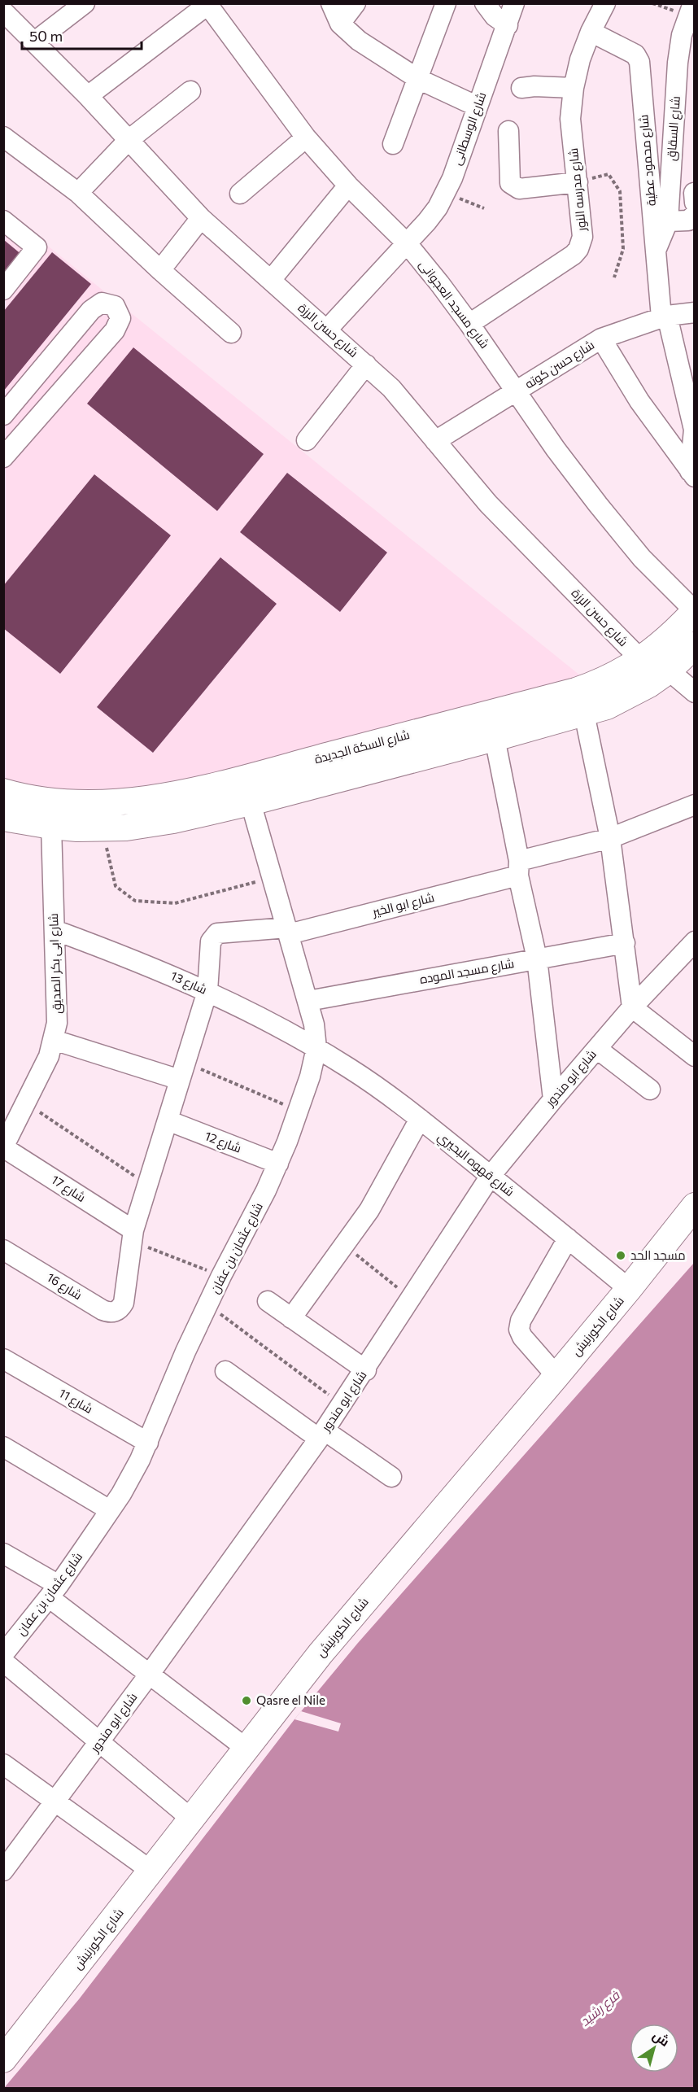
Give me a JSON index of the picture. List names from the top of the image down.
{
  "streets": {
    "main road": ["شارع السكة الجديدة", "شارع الكورنيش"],
    "street": [
      "شارع الوسطانى",
      "شارع السقاق",
      "شارع محمود عطية",
      "شارع مدرسه النور",
      "شارع مسجد العجوانى",
      "شارع حسن الرزة",
      "شارع حسن كوته",
      "شارع ابو الخير",
      "شارع ابى بكر الصديق",
      "شارع مسجد الموده",
      "شارع 13",
      "شارع ابو مندور",
      "شارع 12",
      "شارع قهوه البحيري",
      "شارع 17",
      "شارع عثمان بن عفان",
      "شارع 16",
      "شارع 11"
    ]
  },
  "crossings": [
    ["شارع الوسطانى", "شارع مسجد العجوانى"],
    ["شارع الوسطانى", "شارع حسن الرزة"],
    ["شارع السقاق", "شارع محمود عطية"],
    ["شارع محمود عطية", "شارع مدرسه النور"],
    ["شارع محمود عطية", "شارع حسن كوته"],
    ["شارع مدرسه النور", "شارع مسجد العجوانى"],
    ["شارع مسجد العجوانى", "شارع حسن كوته"],
    ["شارع مسجد العجوانى", "شارع السكة الجديدة"],
    ["شارع حسن الرزة", "شارع حسن كوته"],
    ["شارع حسن الرزة", "شارع السكة الجديدة"],
    ["شارع السكة الجديدة", "شارع ابى بكر الصديق"],
    ["شارع السكة الجديدة", "شارع عثمان بن عفان"],
    ["شارع ابو الخير", "شارع 13"],
    ["شارع ابو الخير", "شارع 12"],
    ["شارع ابو الخير", "شارع 17"],
    ["شارع ابو الخير", "شارع عثمان بن عفان"],
    ["شارع ابو الخير", "شارع 16"],
    ["شارع ابى بكر الصديق", "شارع 13"],
    ["شارع ابى بكر الصديق", "شارع 17"],
    ["شارع مسجد الموده", "شارع عثمان بن عفان"],
    ["شارع 13", "شارع قهوه البحيري"],
    ["شارع 13", "شارع عثمان بن عفان"],
    ["شارع ابو مندور", "شارع قهوه البحيري"],
    ["شارع 12", "شارع عثمان بن عفان"],
    ["شارع قهوه البحيري", "شارع عثمان بن عفان"],
    ["شارع قهوه البحيري", "شارع الكورنيش"],
    ["شارع عثمان بن عفان", "شارع 11"]
  ],
  "water": ["فرع رشيد"],
  "places": ["مسجد الحد", "Qasre el Nile"],
  "scale_bar": "50 m",
  "north": "top right"
}
